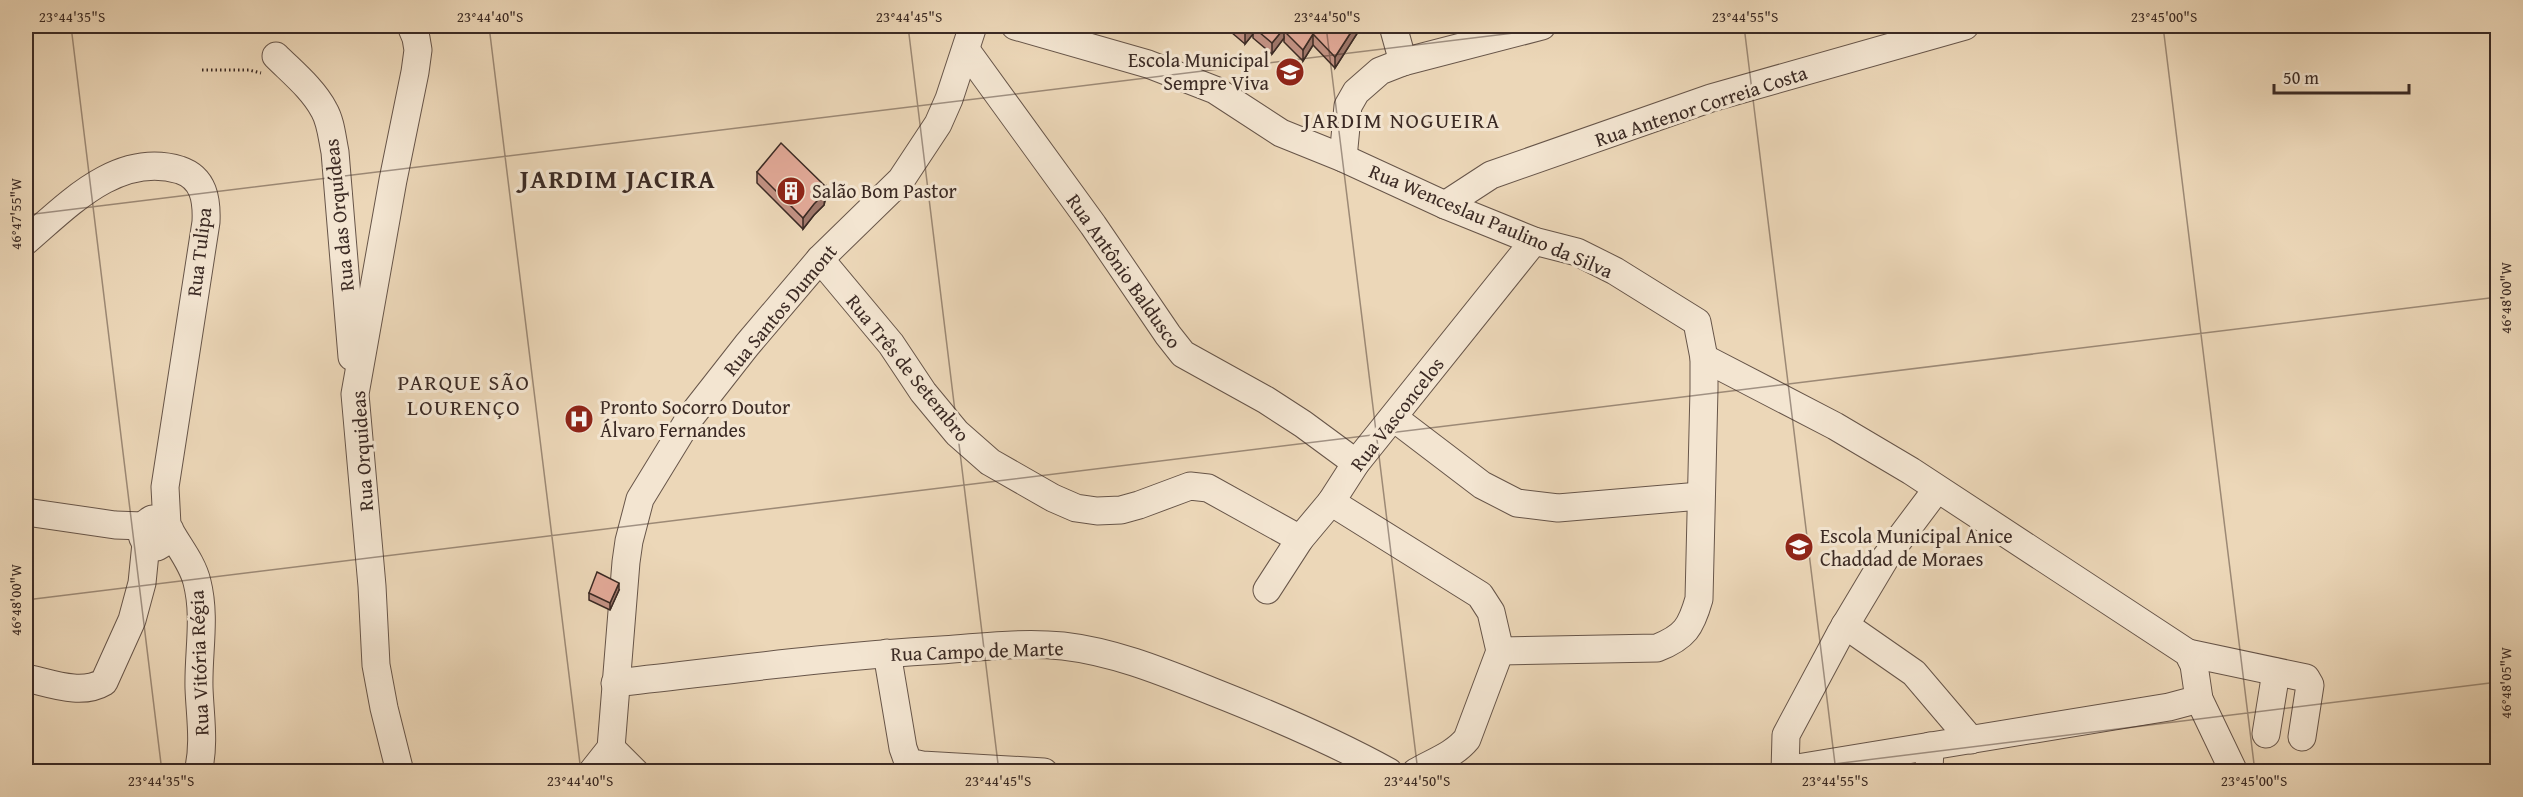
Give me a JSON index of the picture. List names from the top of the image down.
{
  "streets": {
    "street": [
      "Rua Antenor Correia Costa",
      "Rua das Orquídeas",
      "Rua Wenceslau Paulino da Silva",
      "Rua Tulipa",
      "Rua Antônio Baldusco",
      "Rua Santos Dumont",
      "Rua Três de Setembro",
      "Rua Vasconcelos",
      "Rua Orquideas",
      "Rua Campo de Marte",
      "Rua Vitória Régia"
    ]
  },
  "crossings": [
    ["Rua Antenor Correia Costa", "Rua Wenceslau Paulino da Silva"],
    ["Rua das Orquídeas", "Rua Orquideas"],
    ["Rua Wenceslau Paulino da Silva", "Rua Vasconcelos"],
    ["Rua Tulipa", "Rua Vitória Régia"],
    ["Rua Antônio Baldusco", "Rua Santos Dumont"],
    ["Rua Antônio Baldusco", "Rua Vasconcelos"],
    ["Rua Santos Dumont", "Rua Três de Setembro"],
    ["Rua Santos Dumont", "Rua Campo de Marte"],
    ["Rua Três de Setembro", "Rua Vasconcelos"]
  ],
  "districts": ["JARDIM NOGUEIRA", "JARDIM JACIRA", "PARQUE SÃO LOURENÇO"],
  "places": {
    "school or university": ["Escola Municipal Sempre Viva", "Escola Municipal Anice Chaddad de Moraes"],
    "building": ["Salão Bom Pastor"],
    "hospital": ["Pronto Socorro Doutor Álvaro Fernandes"]
  },
  "scale_bar": "50 m",
  "coordinates": [
    "23°44'35\"S",
    "23°44'40\"S",
    "23°44'45\"S",
    "23°44'50\"S",
    "23°44'55\"S",
    "23°45'00\"S",
    "46°47'55\"W",
    "46°48'00\"W",
    "46°48'05\"W"
  ]
}
